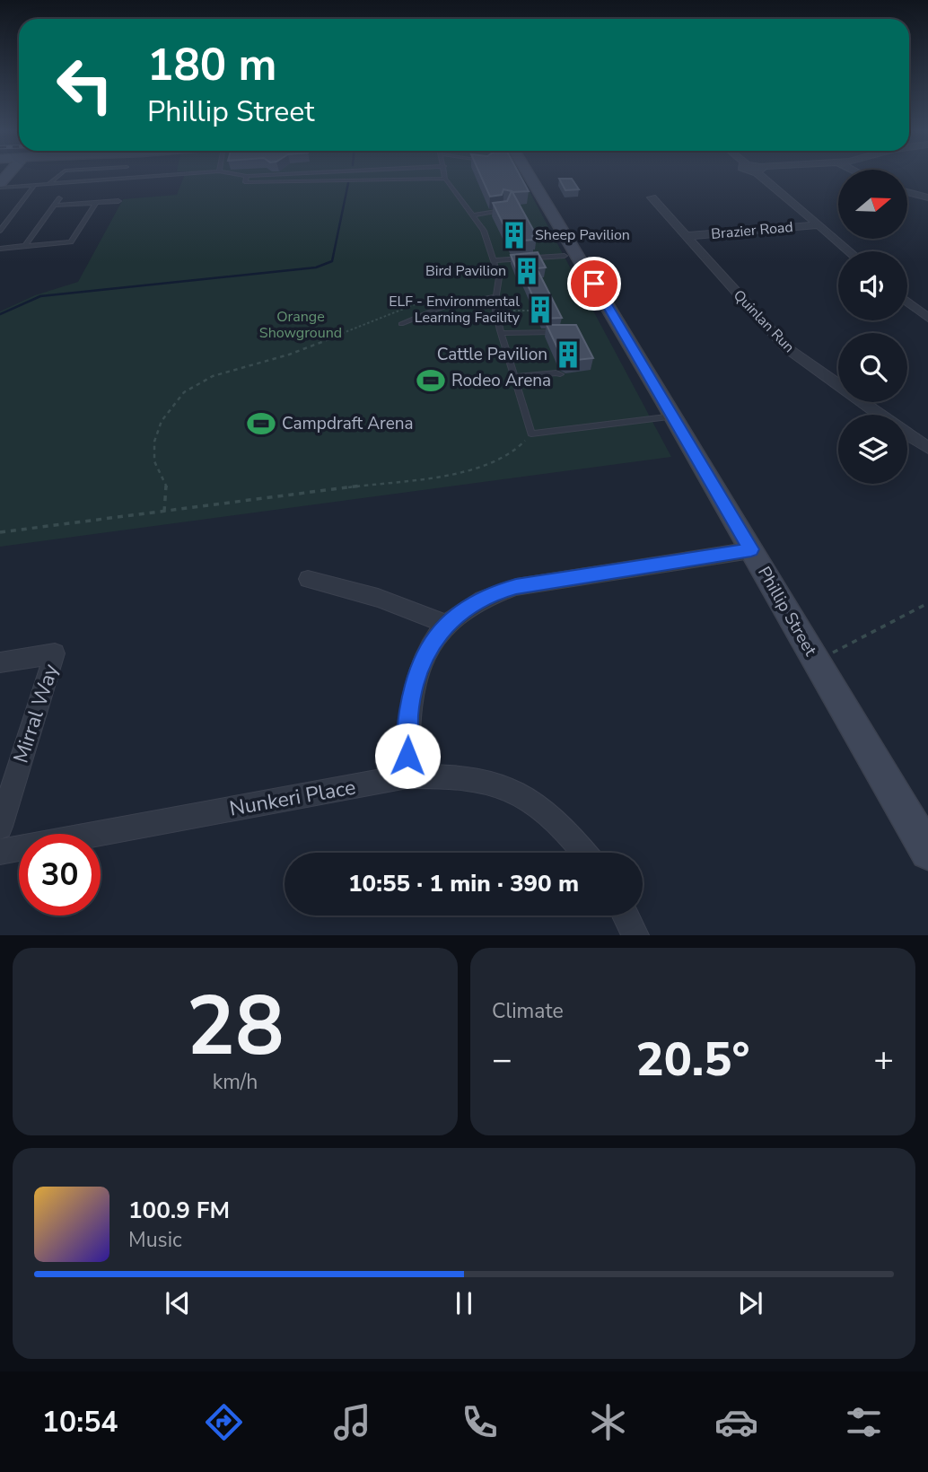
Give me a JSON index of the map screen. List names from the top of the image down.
{
  "streets": {
    "street": [
      "Brazier Road",
      "Quinlan Run",
      "Phillip Street",
      "Mirral Way",
      "Nunkeri Place"
    ]
  },
  "crossings": [
    ["Brazier Road", "Quinlan Run"]
  ],
  "parks": ["Orange Showground"],
  "places": {
    "building": [
      "Sheep Pavilion",
      "Bird Pavilion",
      "ELF - Environmental Learning Facility",
      "Cattle Pavilion"
    ],
    "sports": ["Rodeo Arena", "Campdraft Arena"]
  },
  "north": "right",
  "page": {
    "turn": ["180 m", "Phillip Street"],
    "limit": "30",
    "trip": "10:55 · 1 min · 390 m",
    "tile": [
      ["28", "km/h"],
      "Climate"
    ],
    "heat": ["−", "20.5°", "+"],
    "song": ["100.9 FM", "Music"],
    "tabs": "10:54"
  }
}
